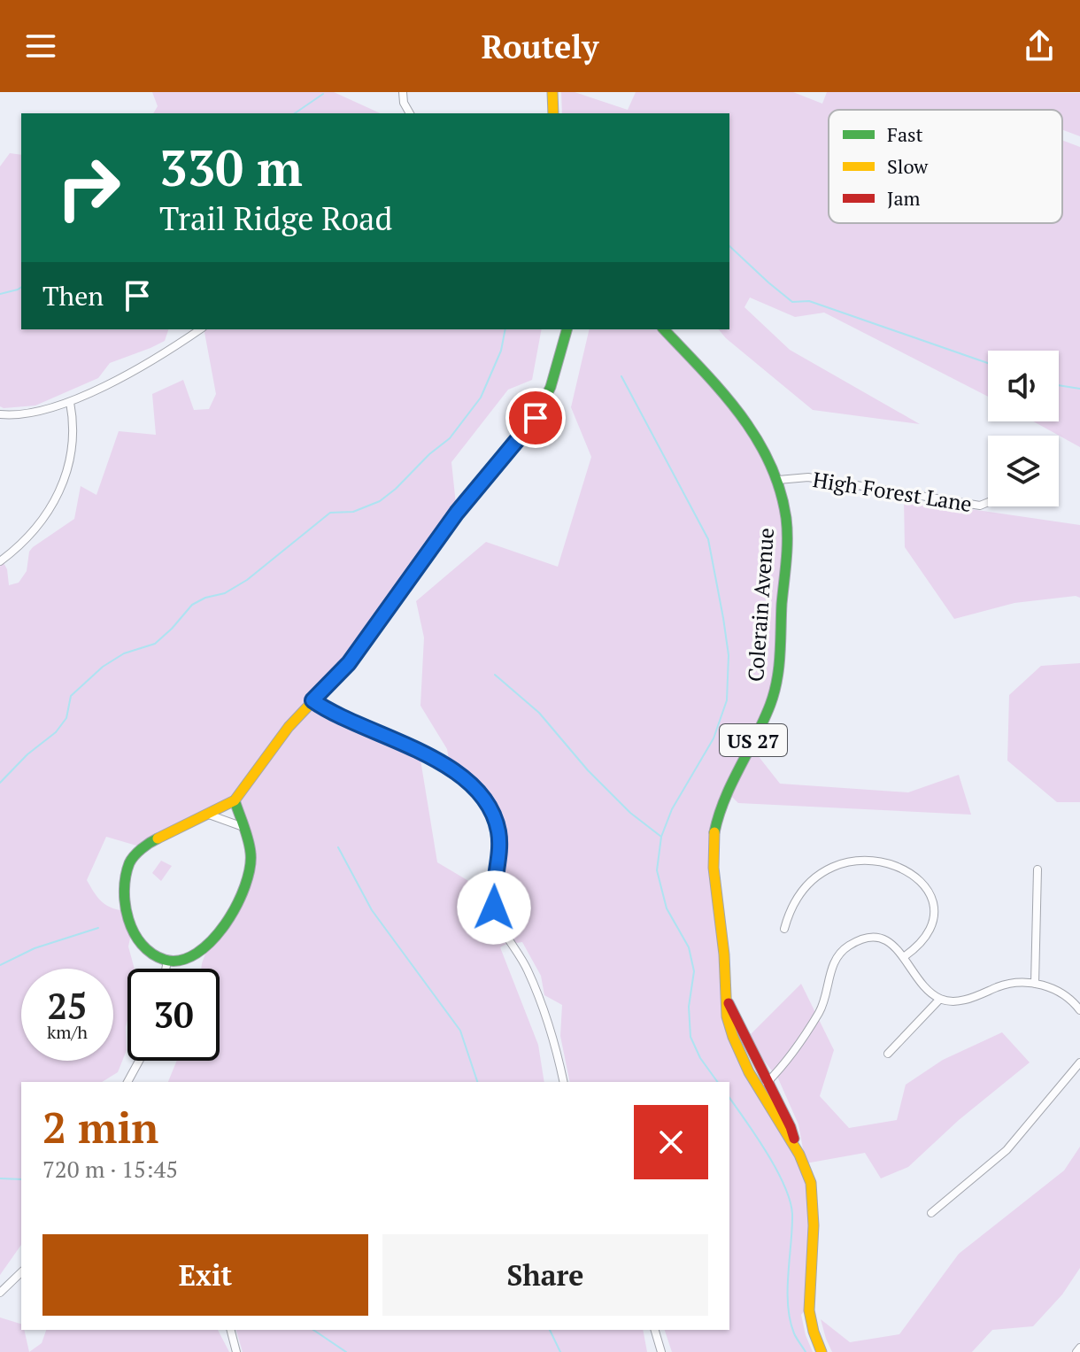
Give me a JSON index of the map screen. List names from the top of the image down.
{
  "streets": {
    "main road": ["Colerain Avenue", "US 27"],
    "street": ["High Forest Lane"]
  },
  "crossings": [
    ["High Forest Lane", "Colerain Avenue"]
  ],
  "legend": ["Fast", "Slow", "Jam"],
  "page": {
    "header": "Routely",
    "turn": ["330 m", "Trail Ridge Road"],
    "then": "Then",
    "speed": "25 km/h",
    "limit": "30",
    "heading": ["2 min", "720 m · 15:45"],
    "buttons": ["Exit", "Share"]
  }
}
